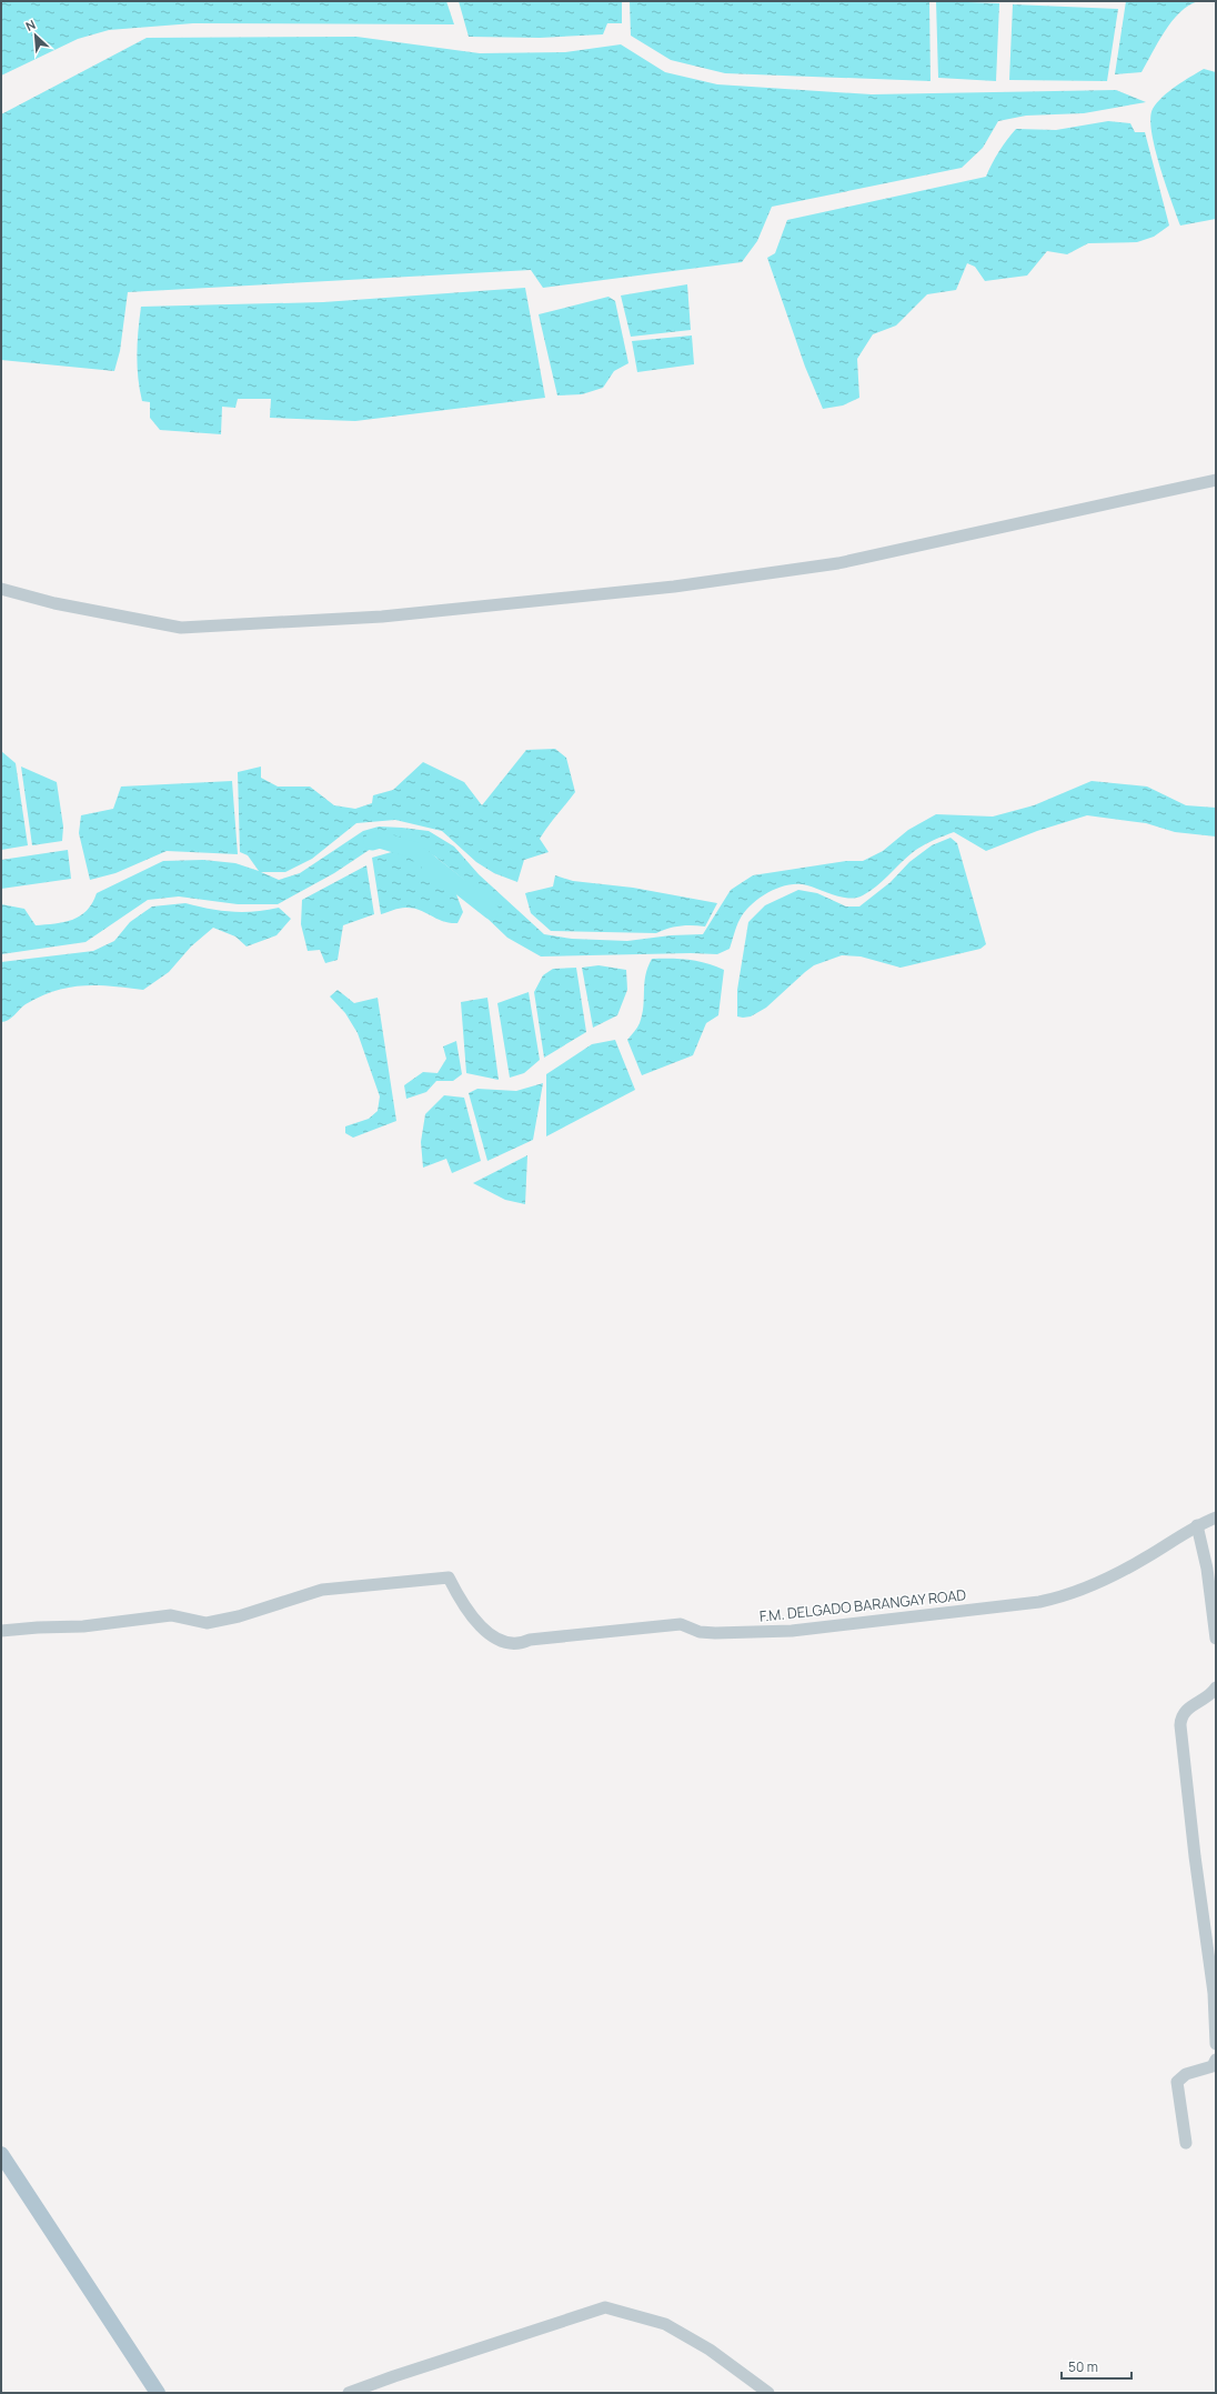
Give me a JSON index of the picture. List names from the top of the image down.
{
  "streets": {
    "street": ["F.M. DELGADO BARANGAY ROAD"]
  },
  "scale_bar": "50 m",
  "north": "top left"
}
